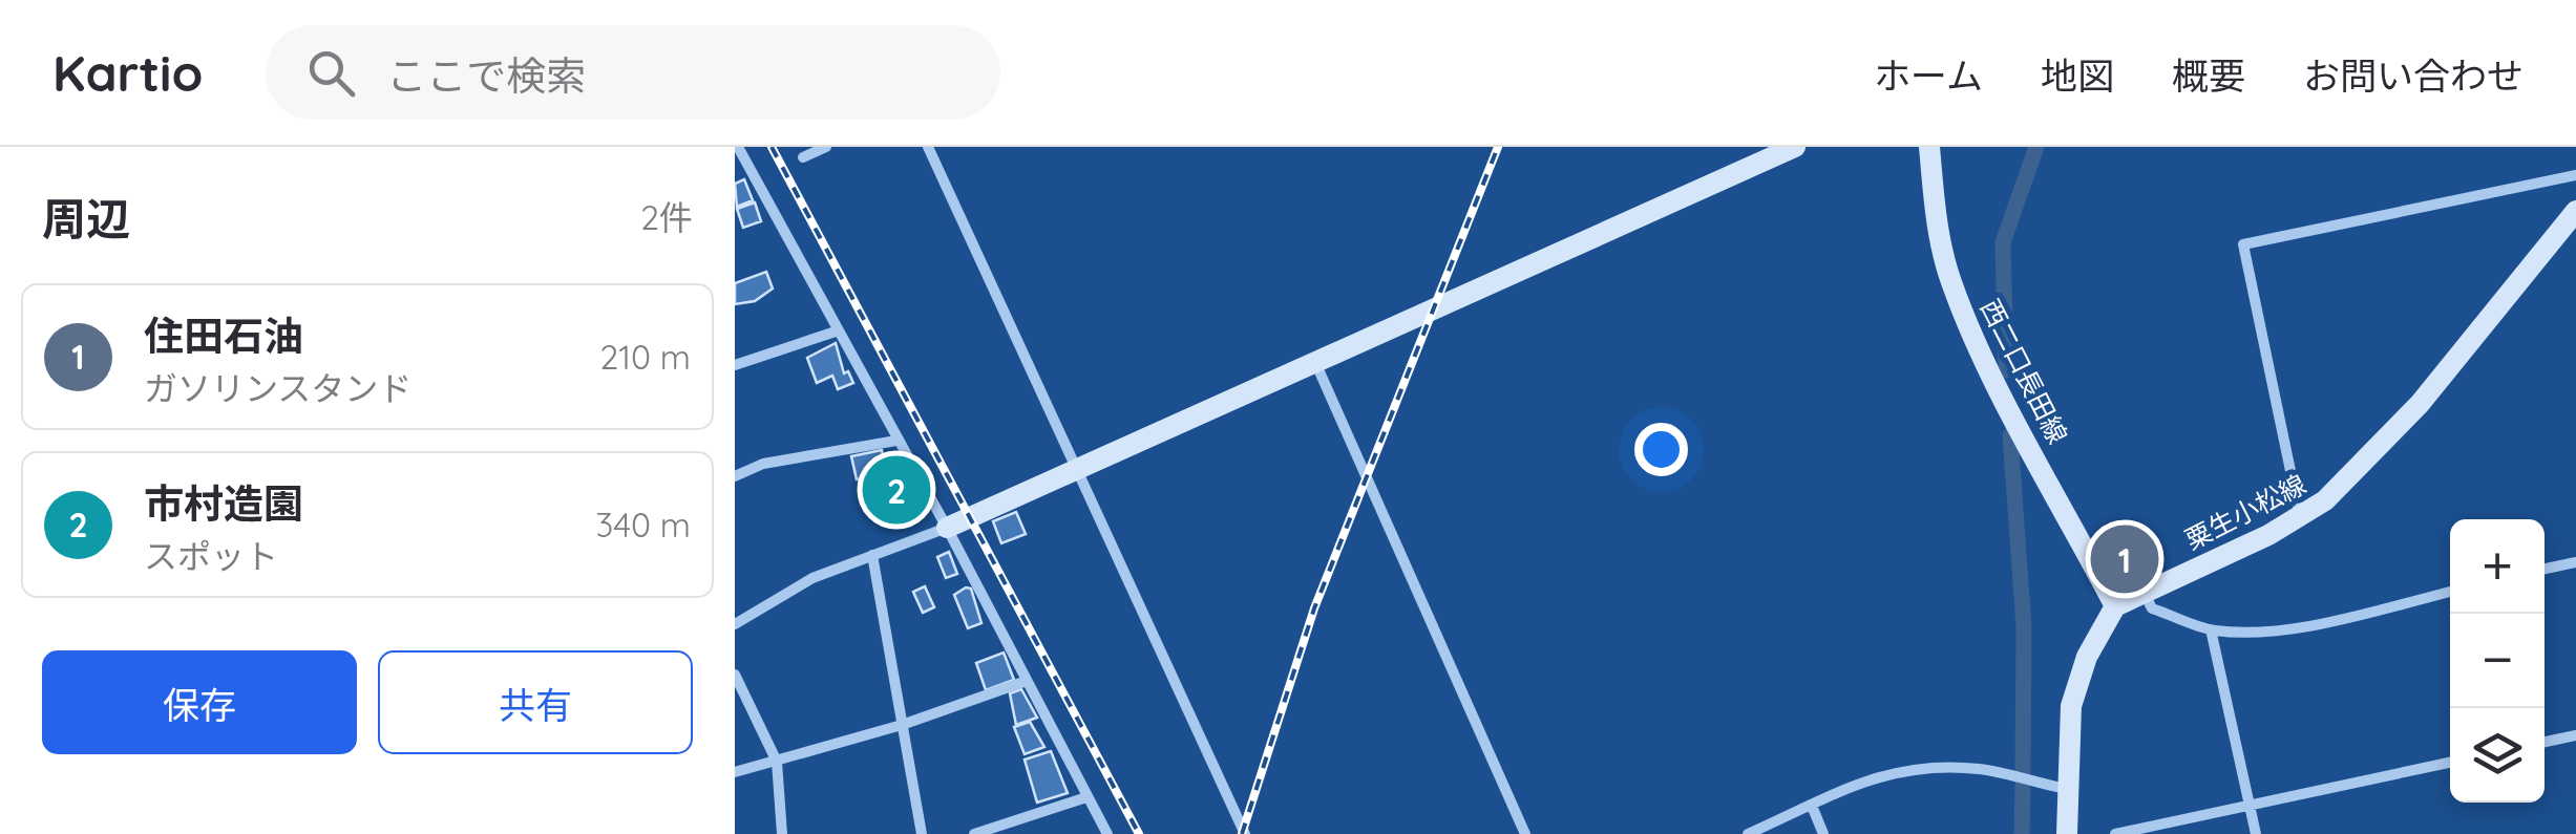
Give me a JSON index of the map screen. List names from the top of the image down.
{
  "streets": {
    "main road": ["西二口長田線", "粟生小松線"]
  },
  "crossings": [
    ["西二口長田線", "粟生小松線"]
  ],
  "page": {
    "header": "Kartio",
    "search": "ここで検索",
    "nav": [
      "ホーム",
      "地図",
      "概要",
      "お問い合わせ"
    ],
    "heading": ["周辺", "2件"],
    "list": [
      {
        "mark": "1",
        "name": "住田石油",
        "note": "ガソリンスタンド",
        "value": "210 m"
      },
      {
        "mark": "2",
        "name": "市村造園",
        "note": "スポット",
        "value": "340 m"
      }
    ],
    "pins": ["2", "1"],
    "map_buttons": ["+", "−"],
    "buttons": ["保存", "共有"]
  }
}
